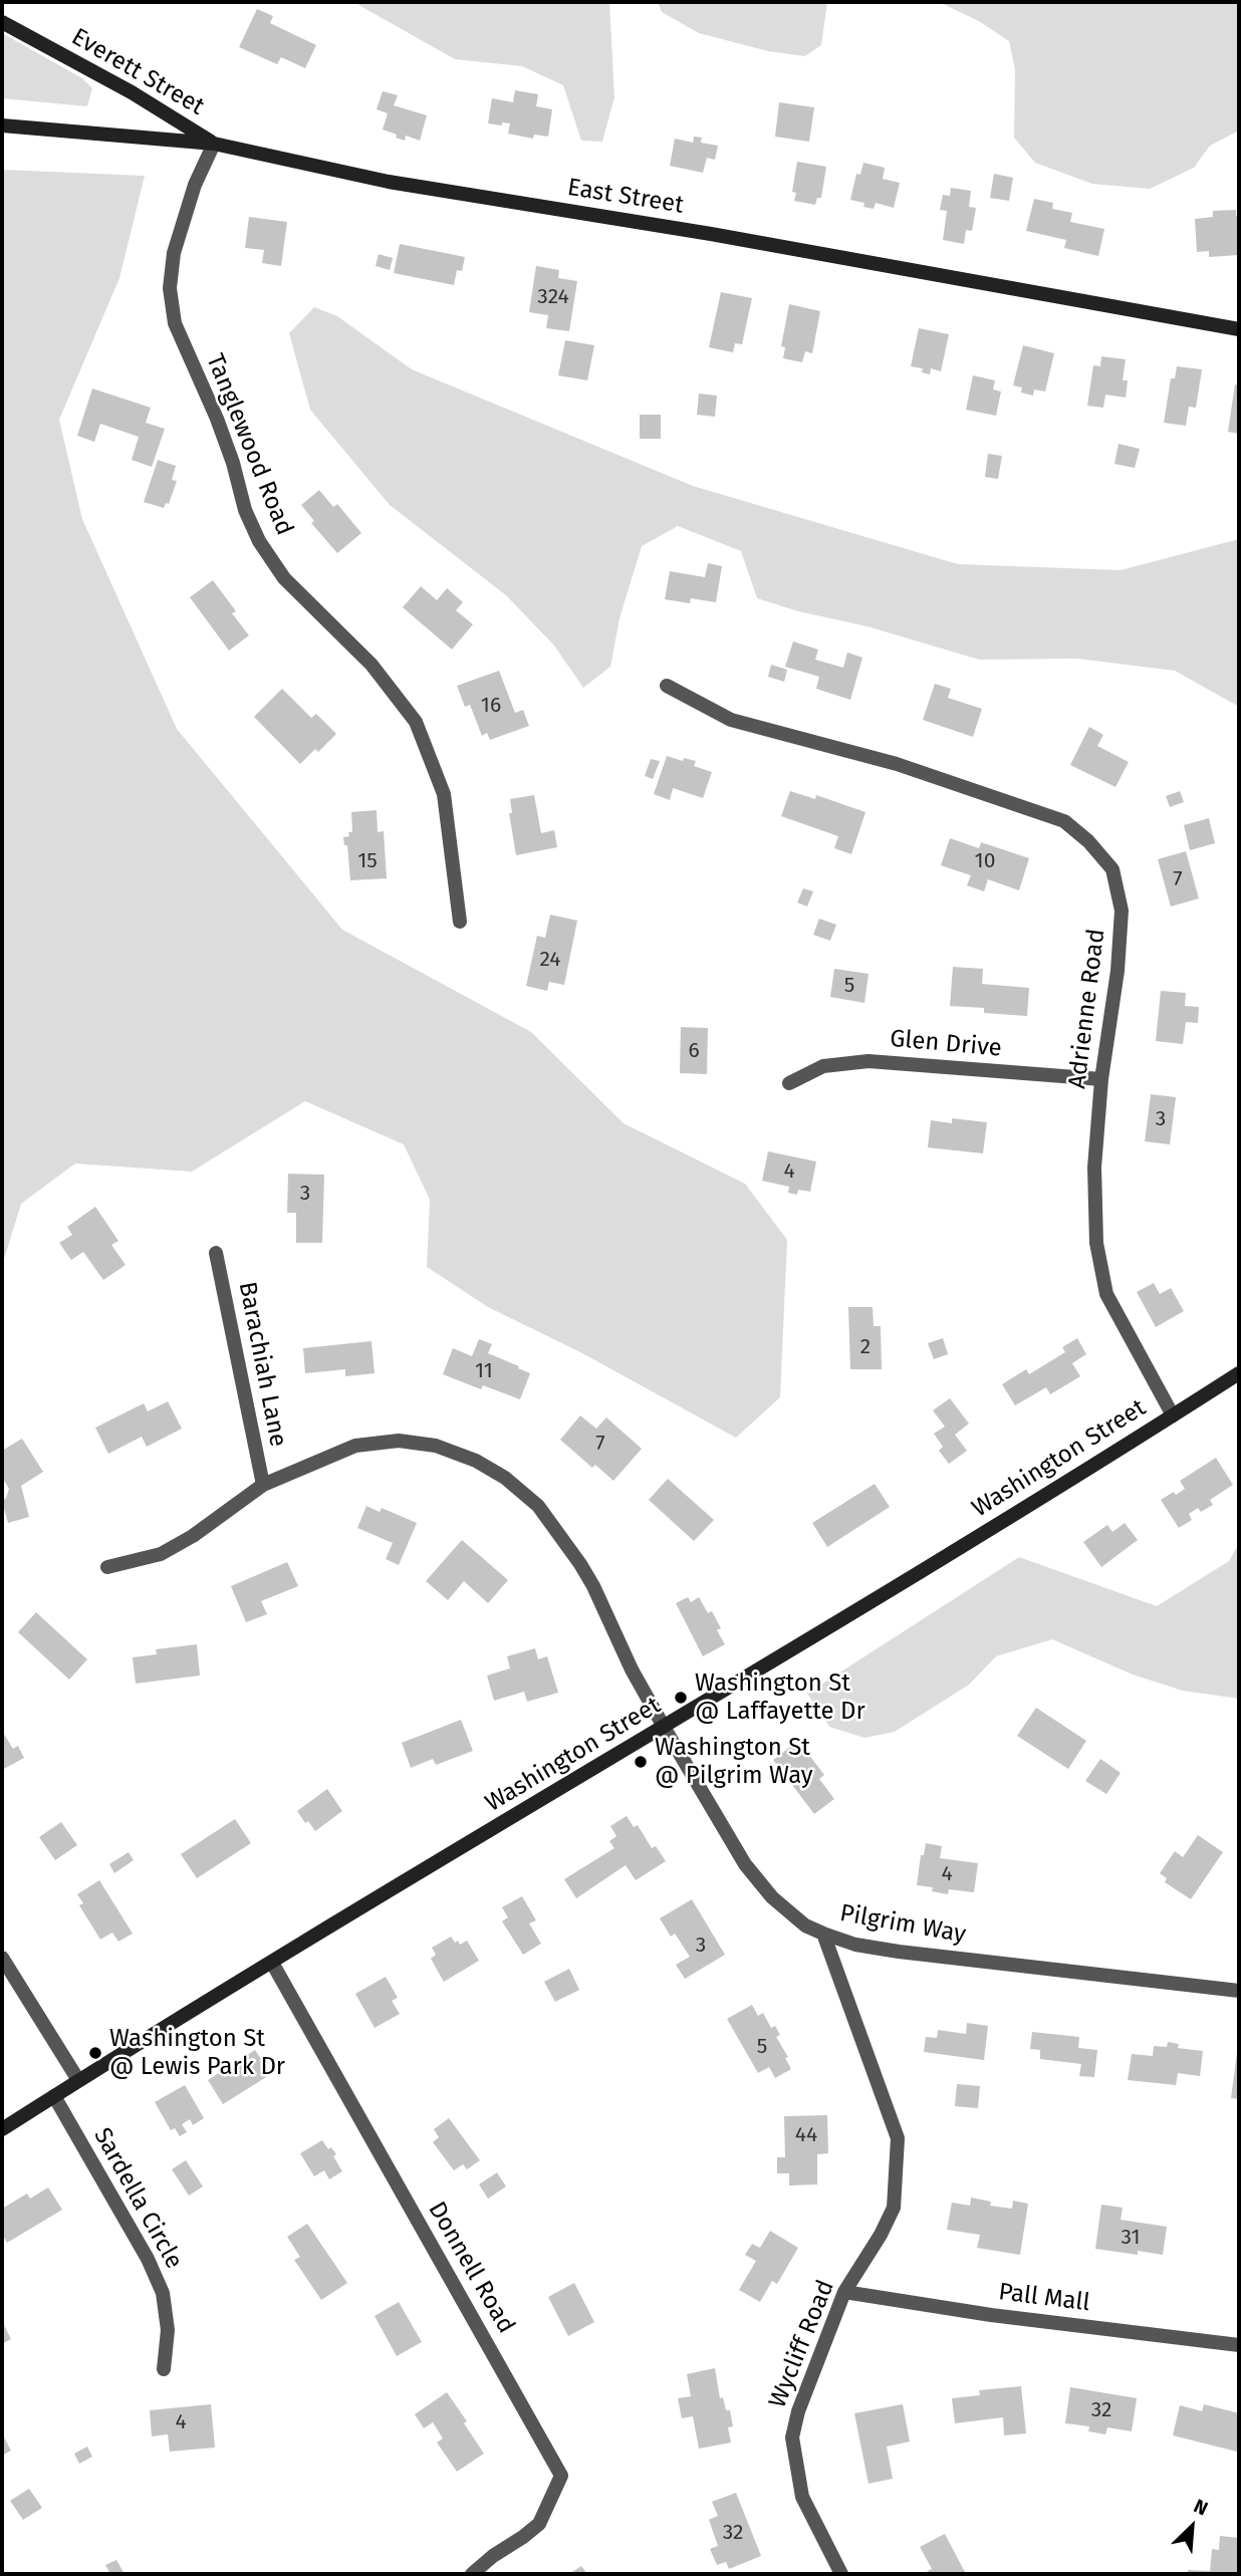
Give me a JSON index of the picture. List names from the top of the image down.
{
  "streets": {
    "street": [
      "Everett Street",
      "East Street",
      "Tanglewood Road",
      "Adrienne Road",
      "Glen Drive",
      "Barachiah Lane",
      "Washington Street",
      "Pilgrim Way",
      "Sardella Circle",
      "Donnell Road",
      "Pall Mall",
      "Wycliff Road"
    ]
  },
  "crossings": [
    ["Everett Street", "East Street"],
    ["Everett Street", "Tanglewood Road"],
    ["East Street", "Tanglewood Road"],
    ["Adrienne Road", "Glen Drive"],
    ["Adrienne Road", "Washington Street"],
    ["Barachiah Lane", "Pilgrim Way"],
    ["Washington Street", "Pilgrim Way"],
    ["Washington Street", "Sardella Circle"],
    ["Washington Street", "Donnell Road"],
    ["Pilgrim Way", "Wycliff Road"],
    ["Pall Mall", "Wycliff Road"]
  ],
  "places": ["Washington St @ Laffayette Dr", "Washington St @ Pilgrim Way", "Washington St @ Lewis Park Dr"],
  "house_numbers": [
    "324",
    "16",
    "15",
    "10",
    "7",
    "24",
    "5",
    "6",
    "3",
    "4",
    "3",
    "2",
    "11",
    "7",
    "4",
    "3",
    "5",
    "44",
    "31",
    "32",
    "4",
    "32"
  ],
  "north": "top right"
}
